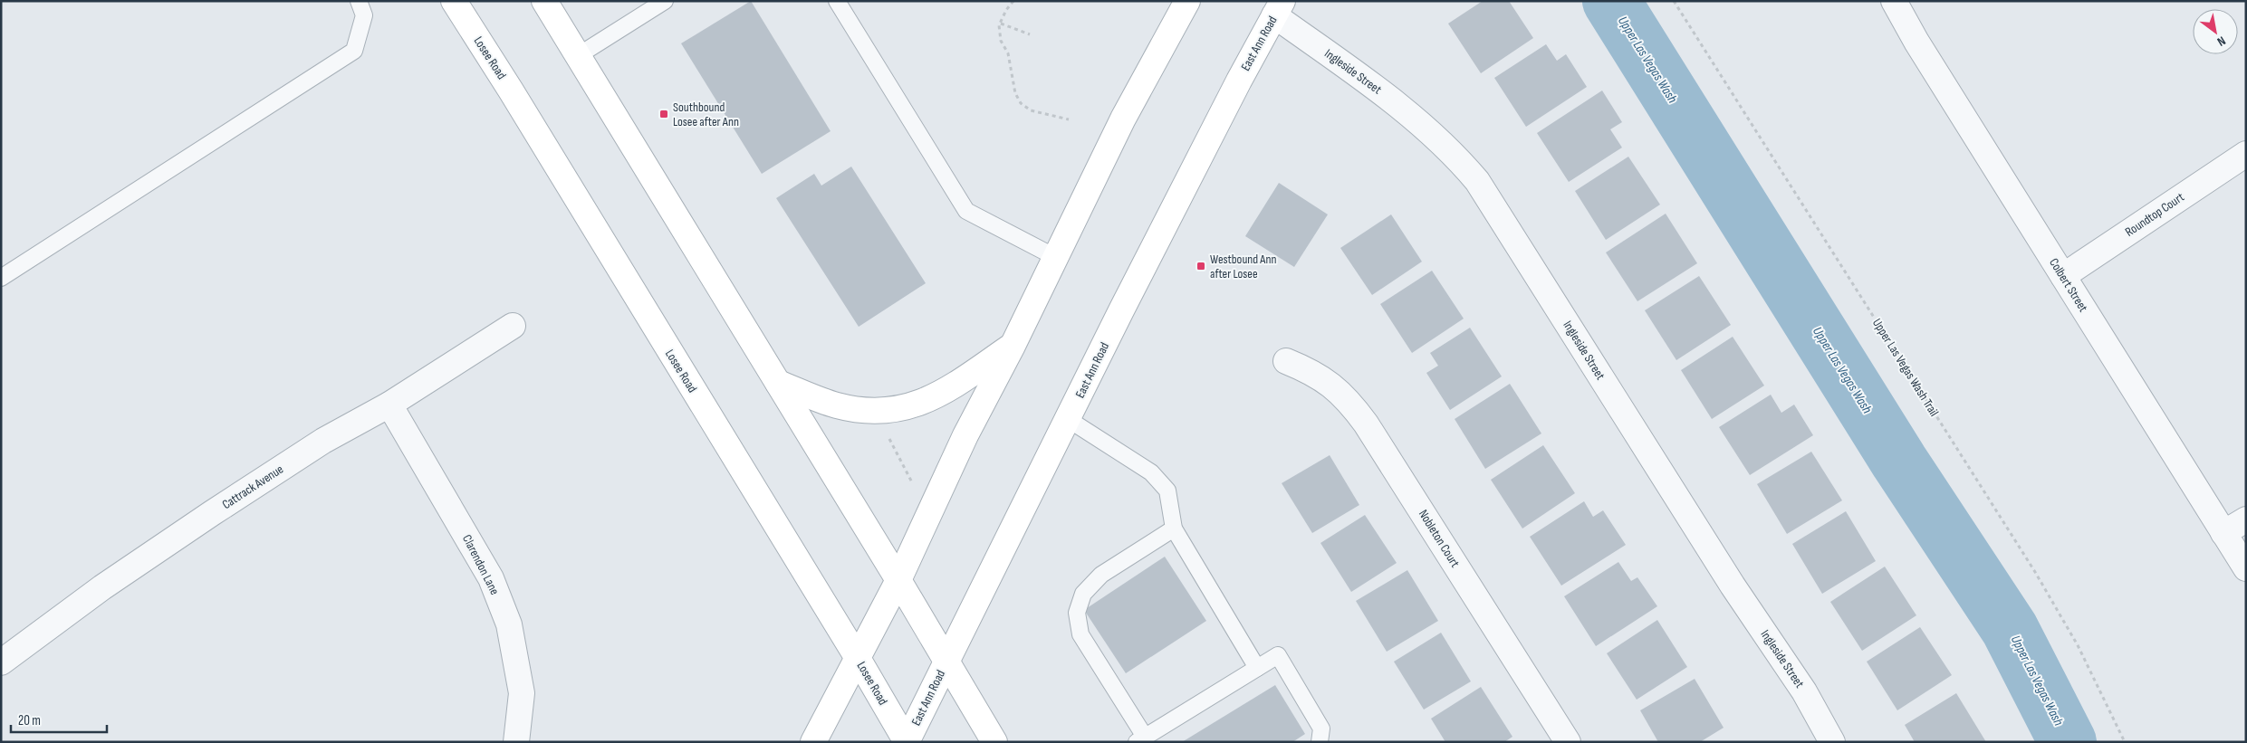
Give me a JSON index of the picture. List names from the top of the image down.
{
  "streets": {
    "main road": ["East Ann Road", "Losee Road"],
    "street": [
      "Ingleside Street",
      "Roundtop Court",
      "Colbert Street",
      "Cattrack Avenue",
      "Nobleton Court",
      "Clarendon Lane"
    ],
    "path": ["Upper Las Vegas Wash Trail"]
  },
  "crossings": [
    ["East Ann Road", "Losee Road"],
    ["East Ann Road", "Ingleside Street"],
    ["Roundtop Court", "Colbert Street"],
    ["Cattrack Avenue", "Clarendon Lane"]
  ],
  "water": ["Upper Las Vegas Wash"],
  "places": {
    "transit": ["Southbound Losee after Ann", "Westbound Ann after Losee"]
  },
  "scale_bar": "20 m",
  "north": "bottom right"
}
